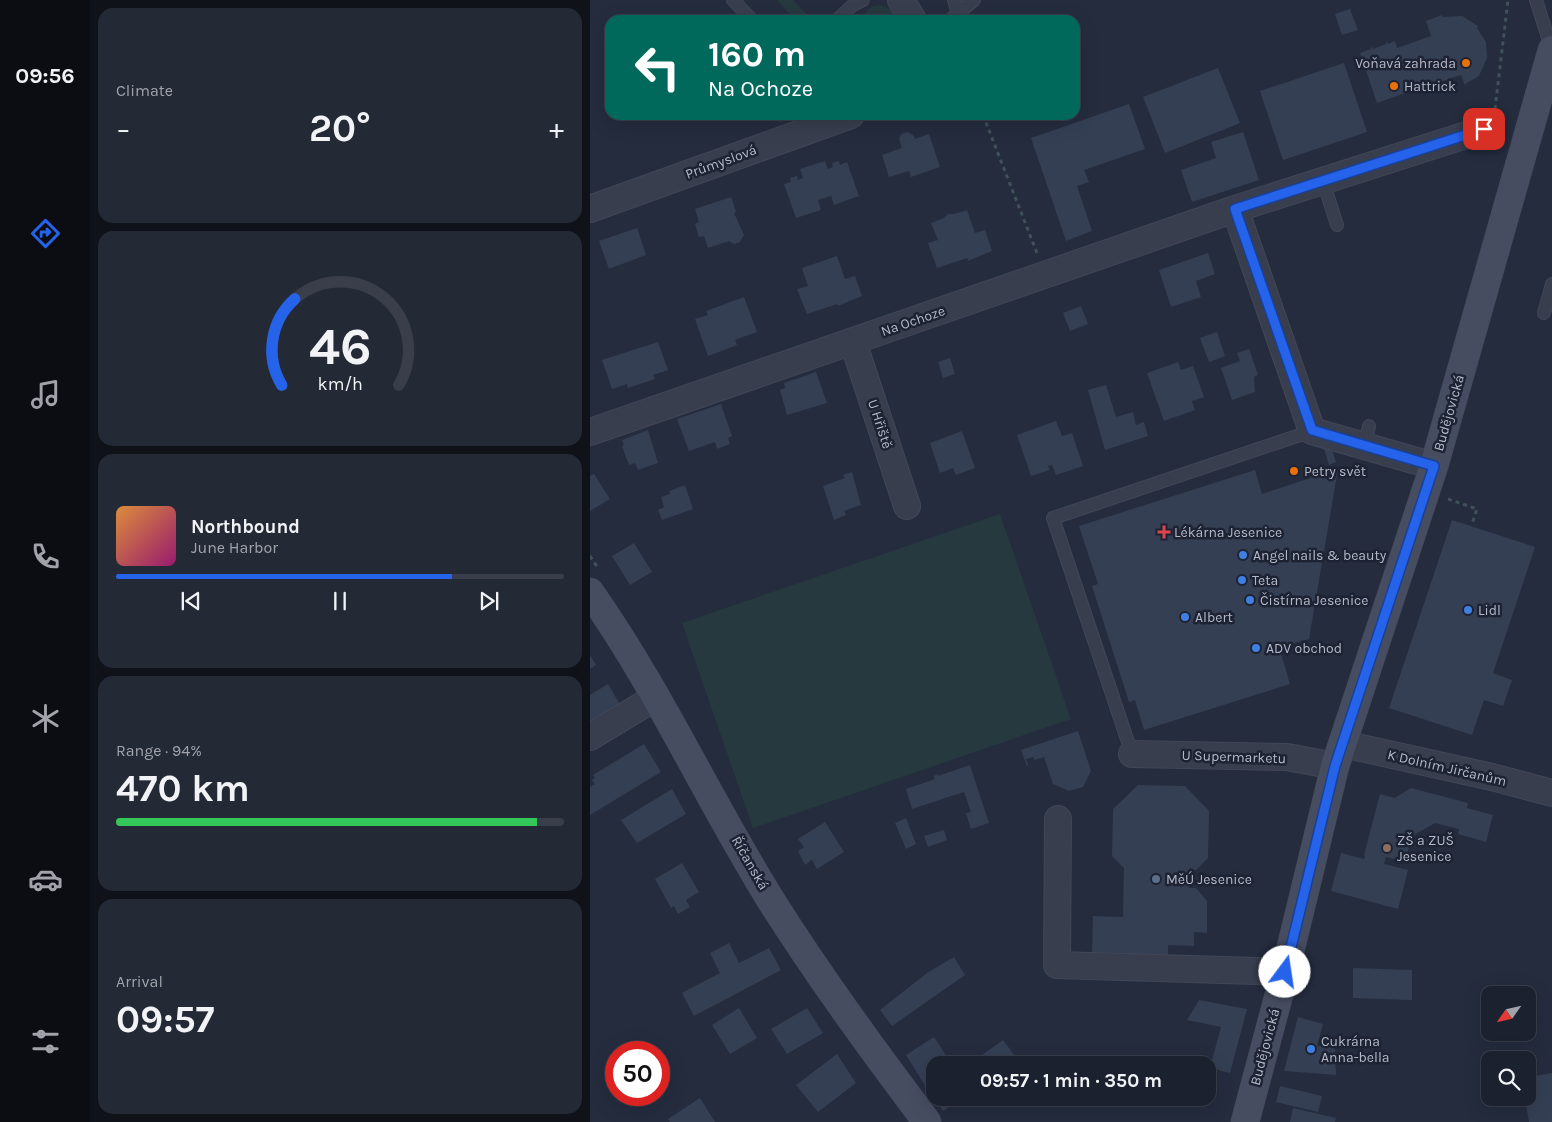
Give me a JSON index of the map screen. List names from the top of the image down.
{
  "streets": {
    "main road": ["Budějovická", "Říčanská"],
    "street": [
      "Průmyslová",
      "Na Ochoze",
      "U Hřiště",
      "U Supermarketu",
      "K Dolním Jirčanům"
    ]
  },
  "crossings": [
    ["Na Ochoze", "U Hřiště"],
    ["Budějovická", "U Supermarketu"],
    ["Budějovická", "K Dolním Jirčanům"],
    ["U Supermarketu", "K Dolním Jirčanům"]
  ],
  "places": {
    "other": [
      "Voňavá zahrada",
      "Hattrick",
      "Petry svět",
      "Angel nails & beauty",
      "Teta",
      "Čistírna Jesenice",
      "Lidl",
      "Albert",
      "ADV obchod",
      "ZŠ a ZUŠ Jesenice",
      "MěÚ Jesenice",
      "Cukrárna Anna-bella"
    ],
    "health": ["Lékárna Jesenice"]
  },
  "north": "bottom left",
  "page": {
    "tabs": "09:56",
    "tile": [
      "Climate",
      ["Range · 94%", "470 km"],
      ["Arrival", "09:57"]
    ],
    "turn": ["160 m", "Na Ochoze"],
    "heat": ["−", "20°", "+"],
    "song": ["Northbound", "June Harbor"],
    "limit": "50",
    "trip": "09:57 · 1 min · 350 m",
    "gauge": ["46", "km/h"]
  }
}
